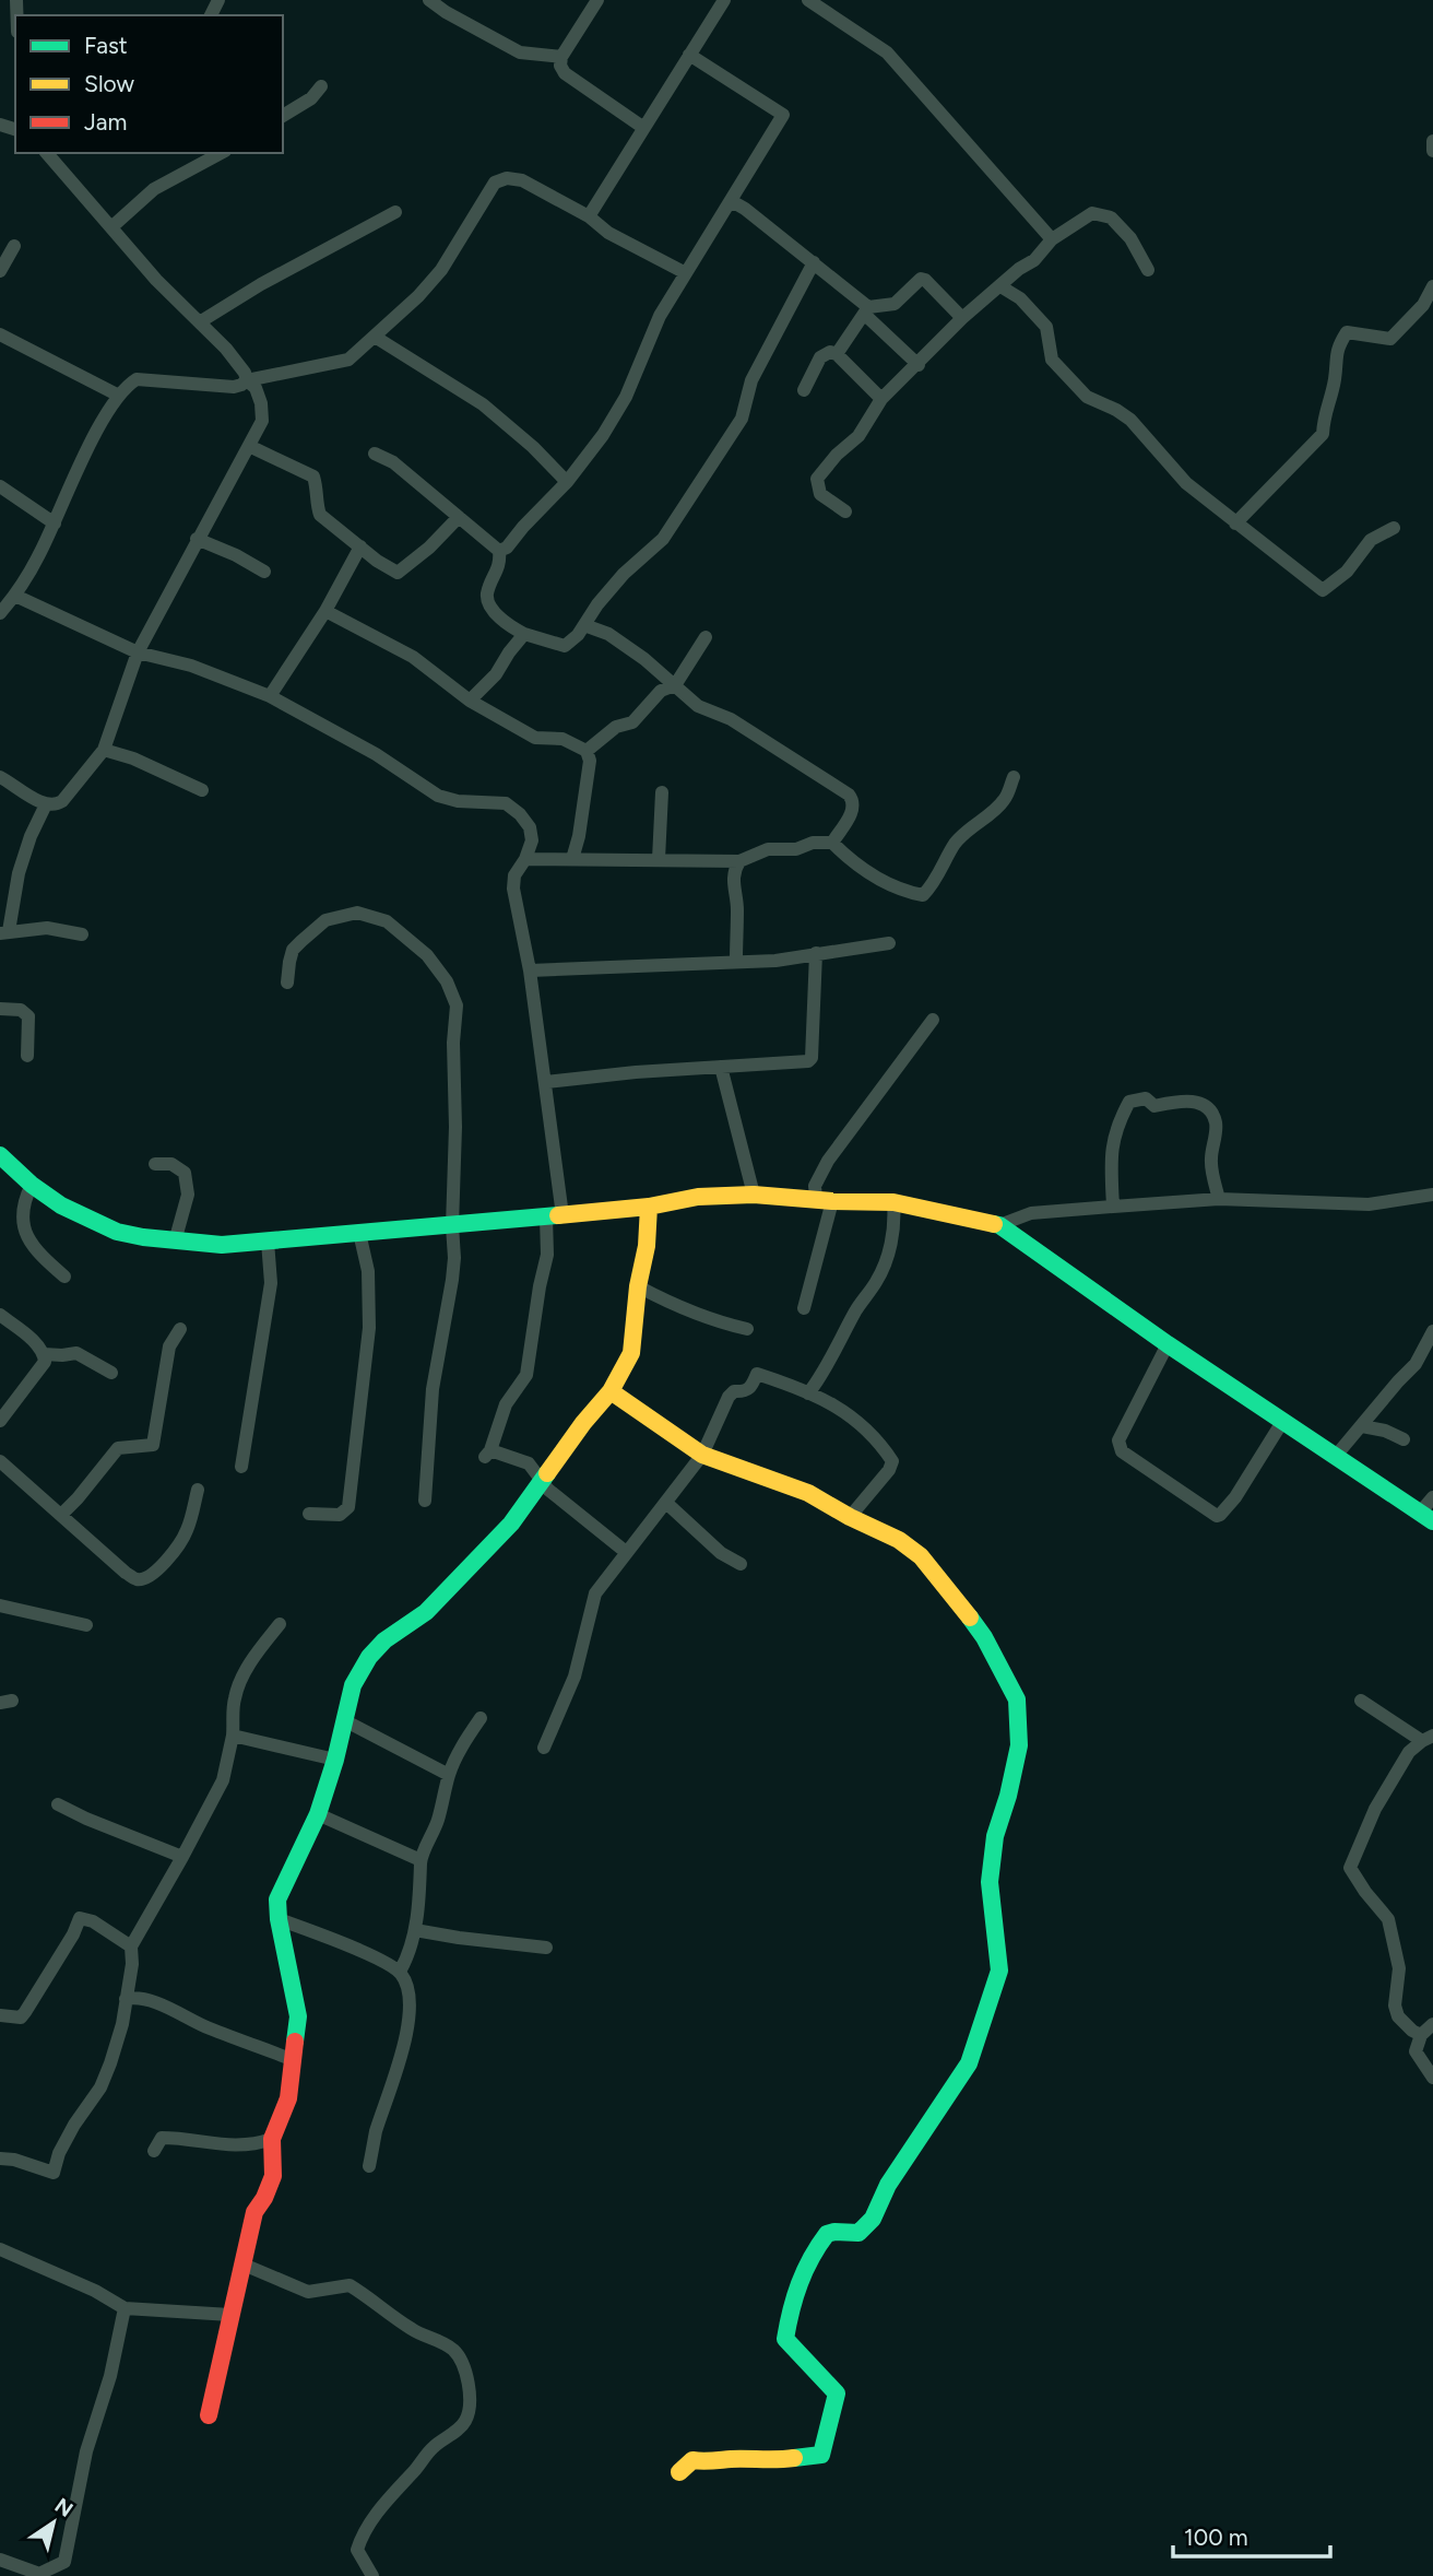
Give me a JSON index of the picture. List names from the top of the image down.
{
  "legend": ["Fast", "Slow", "Jam"],
  "scale_bar": "100 m",
  "north": "top right"
}
